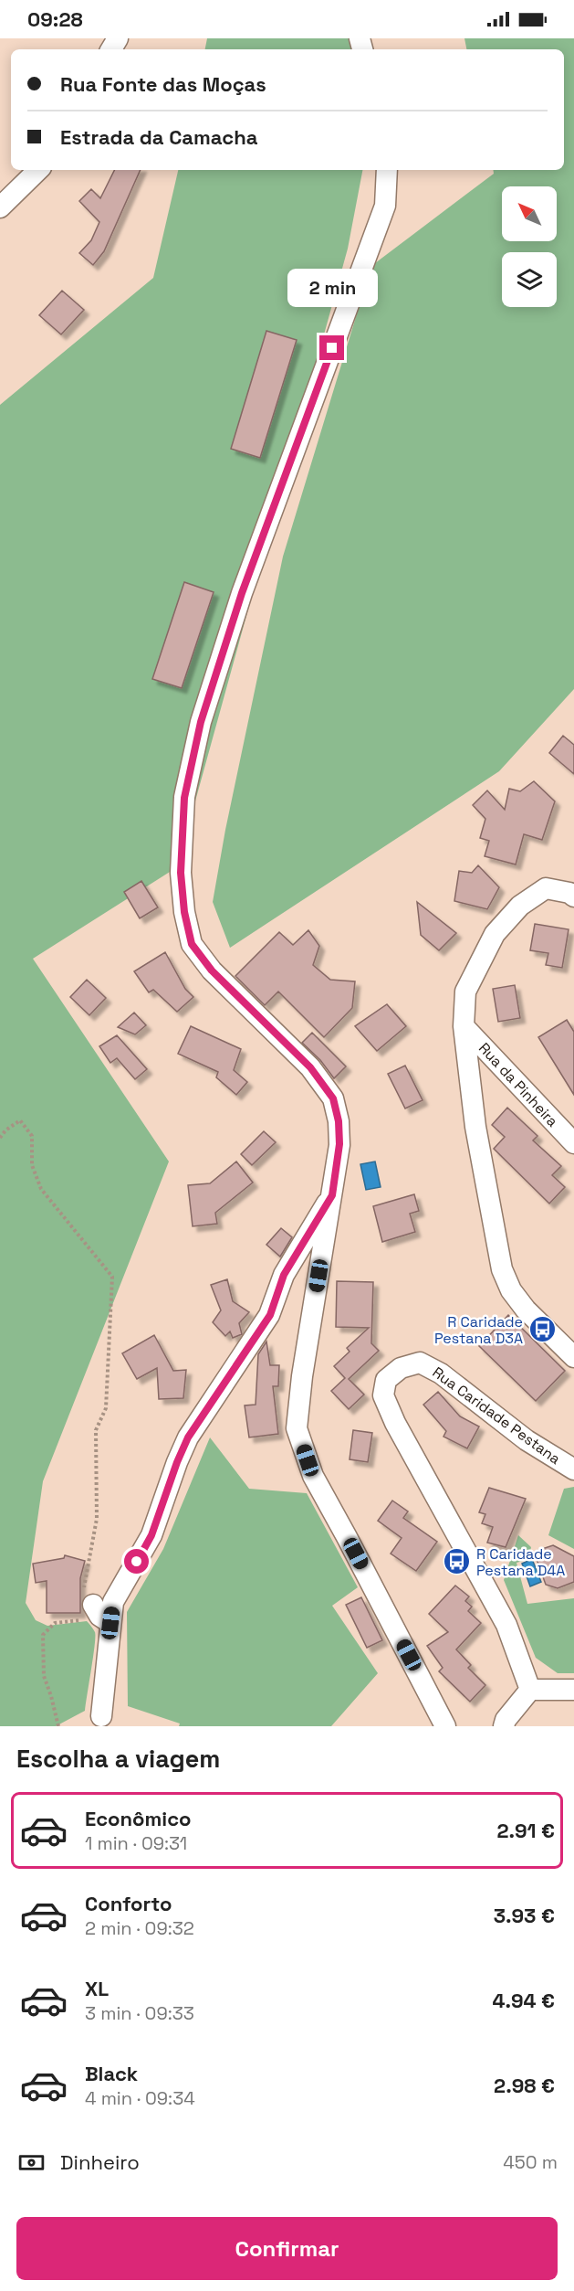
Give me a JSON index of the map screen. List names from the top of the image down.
{
  "streets": {
    "street": ["Rua da Pinheira", "Rua Caridade Pestana"]
  },
  "places": {
    "bus stop": ["R Caridade Pestana D3A", "R Caridade Pestana D4A"]
  },
  "north": "top left",
  "page": {
    "status": "09:28",
    "banner": ["Rua Fonte das Moças", "Estrada da Camacha"],
    "bubble": "2 min",
    "heading": "Escolha a viagem",
    "list": [
      {
        "name": "Econômico",
        "note": "1 min · 09:31",
        "value": "2.91 €"
      },
      {
        "name": "Conforto",
        "note": "2 min · 09:32",
        "value": "3.93 €"
      },
      {
        "name": "XL",
        "note": "3 min · 09:33",
        "value": "4.94 €"
      },
      {
        "name": "Black",
        "note": "4 min · 09:34",
        "value": "2.98 €"
      }
    ],
    "pay": ["Dinheiro", "450 m"],
    "buttons": "Confirmar"
  }
}
